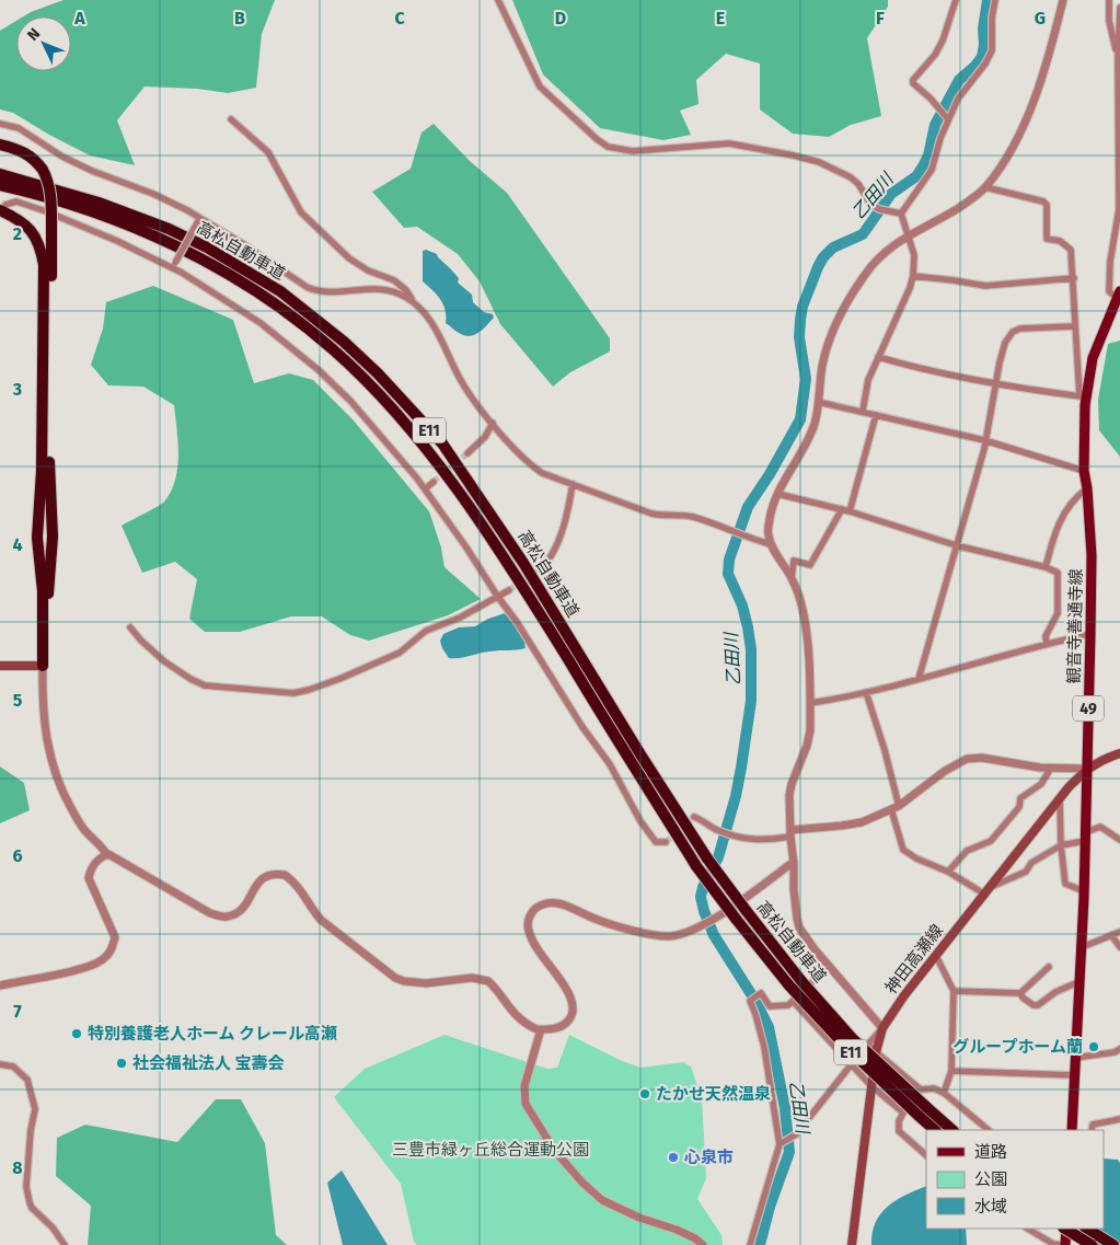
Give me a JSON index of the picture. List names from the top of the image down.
{
  "streets": {
    "highway": ["高松自動車道", "E11"],
    "main road": ["観音寺善通寺線", "49", "神田高瀬線"]
  },
  "crossings": [
    ["観音寺善通寺線", "神田高瀬線"]
  ],
  "water": ["乙田川"],
  "parks": ["三豊市緑ヶ丘総合運動公園"],
  "places": [
    "特別養護老人ホーム クレール高瀬",
    "グループホーム蘭",
    "社会福祉法人 宝壽会",
    "たかせ天然温泉",
    "心泉市"
  ],
  "legend": ["道路", "公園", "水域"],
  "north": "top left",
  "grid": {
    "columns": [
      "A",
      "B",
      "C",
      "D",
      "E",
      "F",
      "G"
    ],
    "rows": [
      "2",
      "3",
      "4",
      "5",
      "6",
      "7",
      "8"
    ]
  }
}
